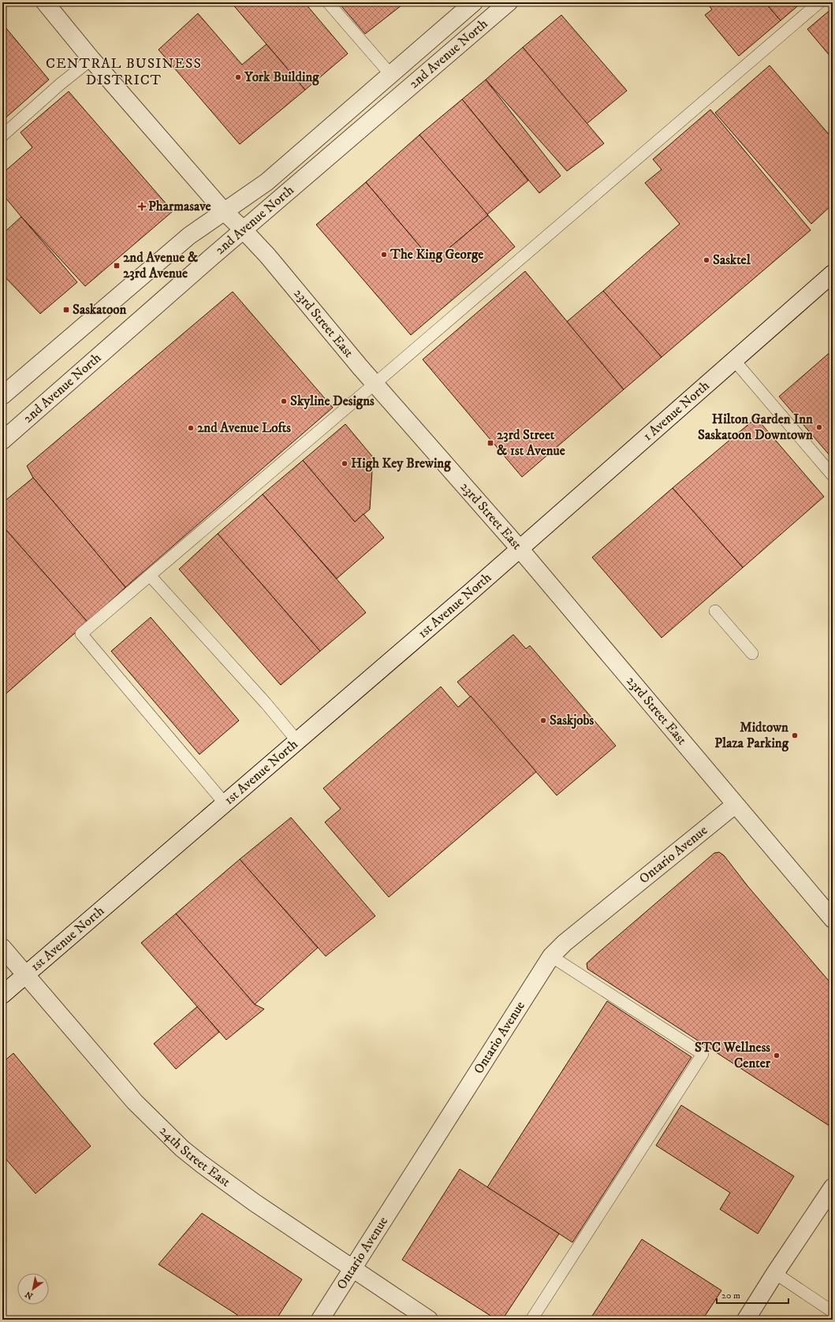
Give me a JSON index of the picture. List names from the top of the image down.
{
  "streets": {
    "street": [
      "2nd Avenue North",
      "23rd Street East",
      "1 Avenue North",
      "1st Avenue North",
      "Ontario Avenue",
      "24th Street East"
    ]
  },
  "crossings": [
    ["2nd Avenue North", "23rd Street East"],
    ["23rd Street East", "1 Avenue North"],
    ["23rd Street East", "1st Avenue North"],
    ["23rd Street East", "Ontario Avenue"],
    ["1 Avenue North", "1st Avenue North"],
    ["1st Avenue North", "24th Street East"],
    ["Ontario Avenue", "24th Street East"]
  ],
  "districts": ["CENTRAL BUSINESS DISTRICT"],
  "places": {
    "other": [
      "York Building",
      "The King George",
      "Sasktel",
      "Skyline Designs",
      "Hilton Garden Inn Saskatoon Downtown",
      "2nd Avenue Lofts",
      "High Key Brewing",
      "Saskjobs",
      "Midtown Plaza Parking",
      "STC Wellness Center"
    ],
    "health": ["Pharmasave"],
    "transit": ["2nd Avenue & 23rd Avenue", "Saskatoon", "23rd Street & 1st Avenue"]
  },
  "scale_bar": "20 m",
  "north": "bottom left"
}
